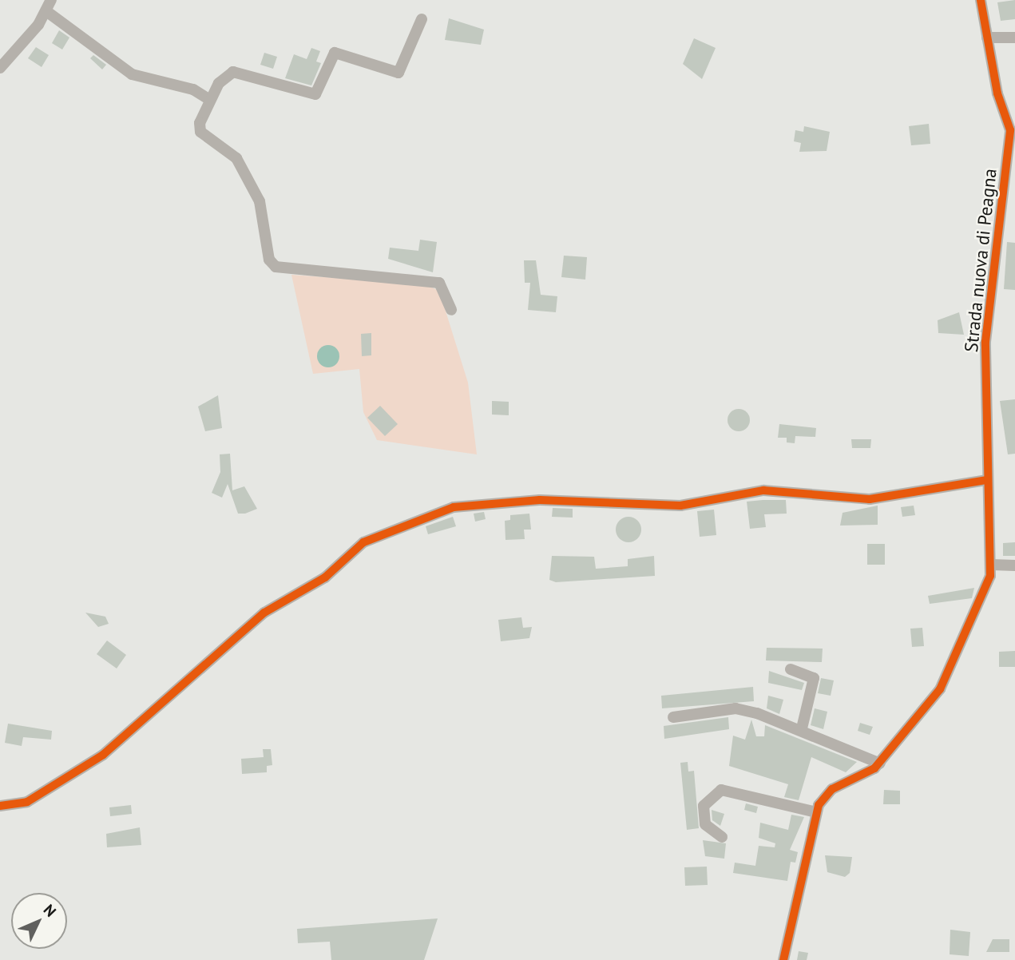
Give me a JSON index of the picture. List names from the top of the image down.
{
  "streets": {
    "street": ["Strada nuova di Peagna"]
  },
  "north": "top right"
}
